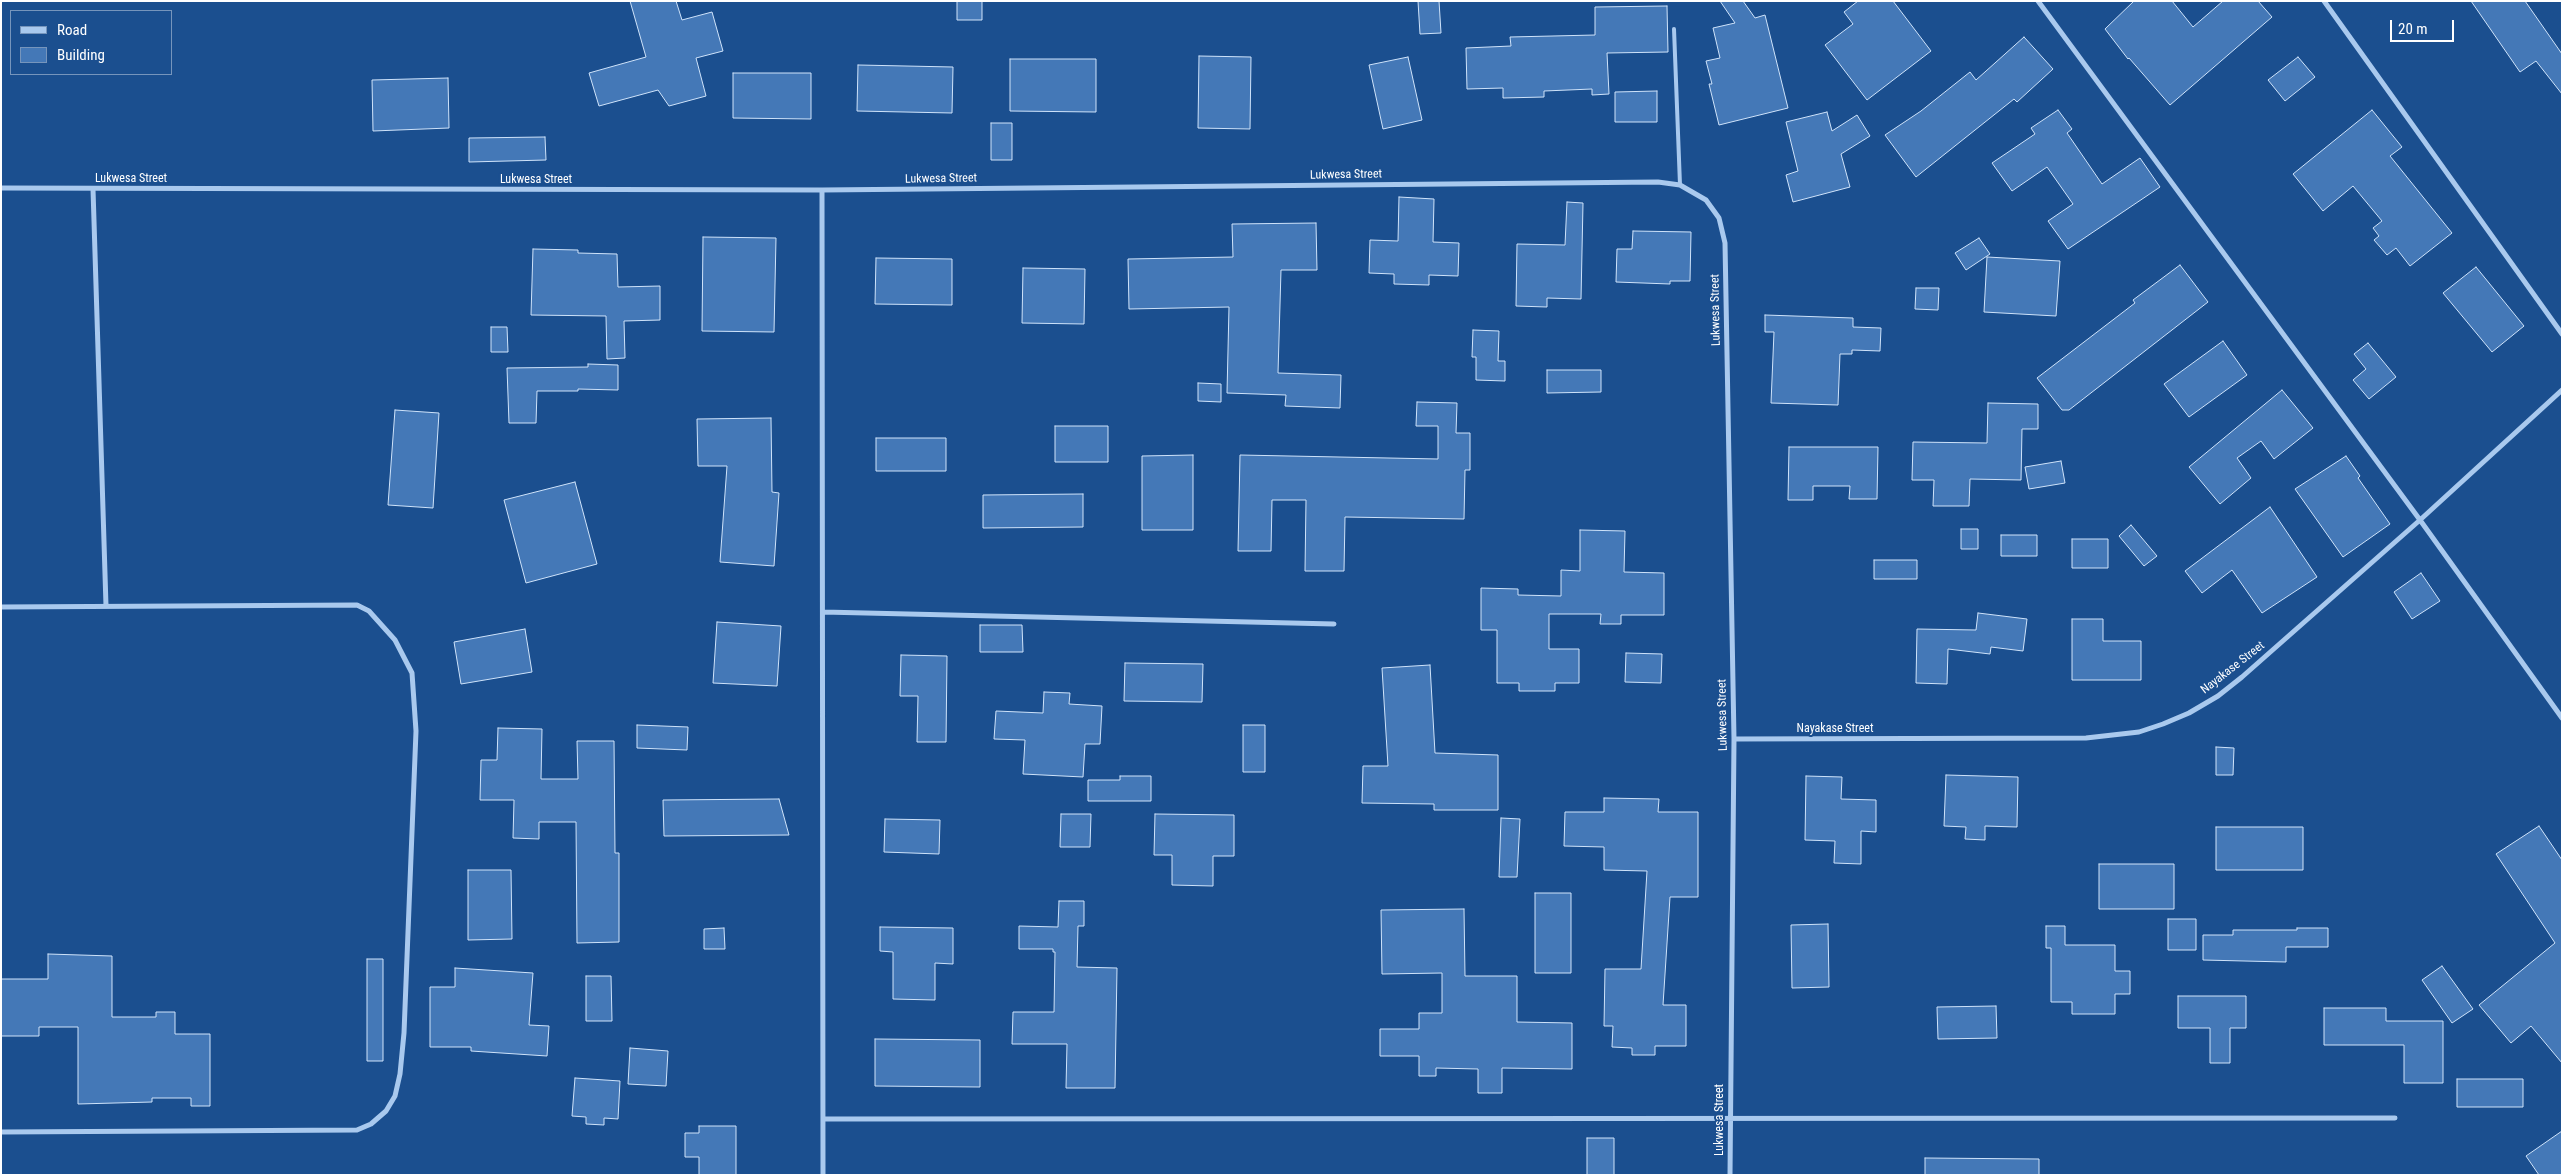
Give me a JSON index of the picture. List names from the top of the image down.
{
  "streets": {
    "street": ["Lukwesa Street", "Nayakase Street"]
  },
  "crossings": [
    ["Lukwesa Street", "Nayakase Street"]
  ],
  "legend": ["Road", "Building"],
  "scale_bar": "20 m"
}
